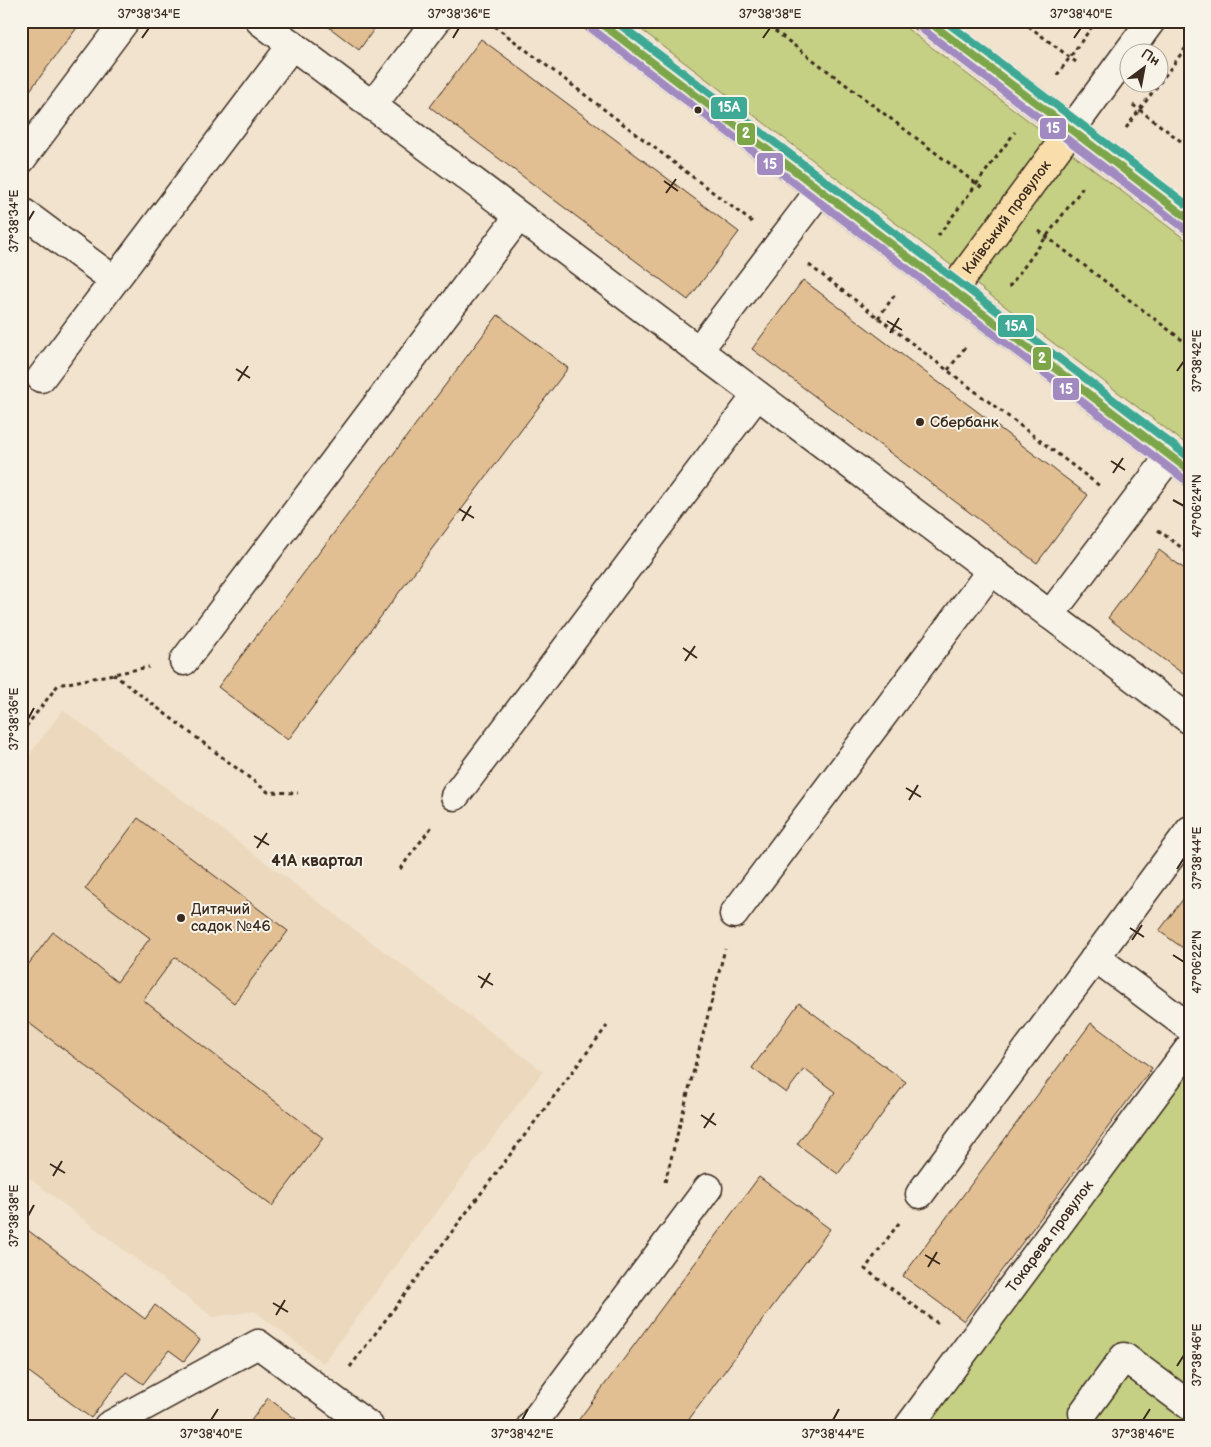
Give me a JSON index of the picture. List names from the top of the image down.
{
  "streets": {
    "main road": ["Київський провулок"],
    "street": ["Токарева провулок"]
  },
  "districts": ["41А квартал"],
  "places": ["Сбербанк", "Дитячий садок №46"],
  "lines": ["transit line 2", "transit line 15А", "transit line 15"],
  "north": "top right",
  "coordinates": [
    "37°38'34\"E",
    "37°38'36\"E",
    "37°38'38\"E",
    "37°38'40\"E",
    "37°38'42\"E",
    "47°06'24\"N",
    "37°38'44\"E",
    "47°06'22\"N",
    "37°38'46\"E"
  ]
}
